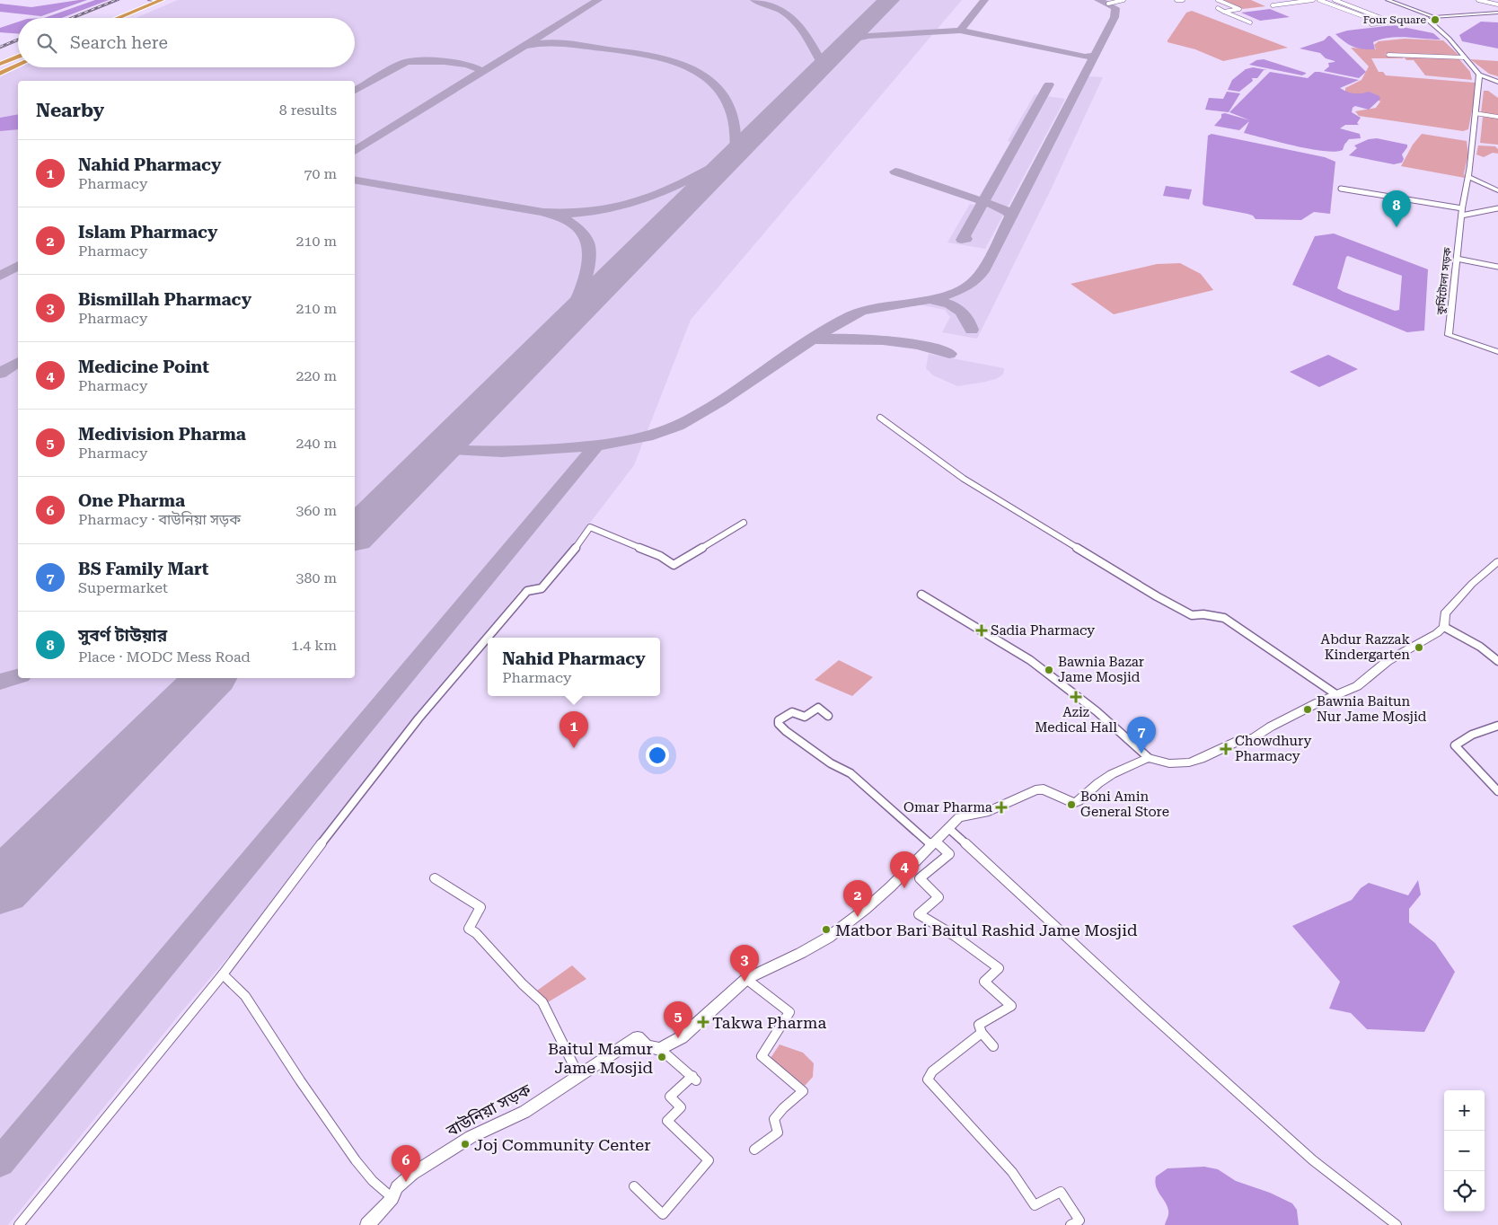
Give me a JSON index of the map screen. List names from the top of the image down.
{
  "streets": {
    "street": ["কুর্মিটোলা সড়ক", "বাউনিয়া সড়ক"]
  },
  "places": {
    "other": [
      "Four Square",
      "Abdur Razzak Kindergarten",
      "Bawnia Bazar Jame Mosjid",
      "Bawnia Baitun Nur Jame Mosjid",
      "Boni Amin General Store",
      "Matbor Bari Baitul Rashid Jame Mosjid",
      "Baitul Mamur Jame Mosjid",
      "Joj Community Center"
    ],
    "health": [
      "Sadia Pharmacy",
      "Aziz Medical Hall",
      "Chowdhury Pharmacy",
      "Omar Pharma",
      "Takwa Pharma"
    ]
  },
  "page": {
    "search": "Search here",
    "heading": ["Nearby", "8 results"],
    "list": [
      {
        "mark": "1",
        "name": "Nahid Pharmacy",
        "note": "Pharmacy",
        "value": "70 m"
      },
      {
        "mark": "2",
        "name": "Islam Pharmacy",
        "note": "Pharmacy",
        "value": "210 m"
      },
      {
        "mark": "3",
        "name": "Bismillah Pharmacy",
        "note": "Pharmacy",
        "value": "210 m"
      },
      {
        "mark": "4",
        "name": "Medicine Point",
        "note": "Pharmacy",
        "value": "220 m"
      },
      {
        "mark": "5",
        "name": "Medivision Pharma",
        "note": "Pharmacy",
        "value": "240 m"
      },
      {
        "mark": "6",
        "name": "One Pharma",
        "note": "Pharmacy · বাউনিয়া সড়ক",
        "value": "360 m"
      },
      {
        "mark": "7",
        "name": "BS Family Mart",
        "note": "Supermarket",
        "value": "380 m"
      },
      {
        "mark": "8",
        "name": "সুবর্ণ টাউয়ার",
        "note": "Place · MODC Mess Road",
        "value": "1.4 km"
      }
    ],
    "pins": [
      "8",
      "1",
      "7",
      "4",
      "2",
      "3",
      "5",
      "6"
    ],
    "popup": ["Nahid Pharmacy", "Pharmacy"],
    "map_buttons": ["+", "−"]
  }
}
